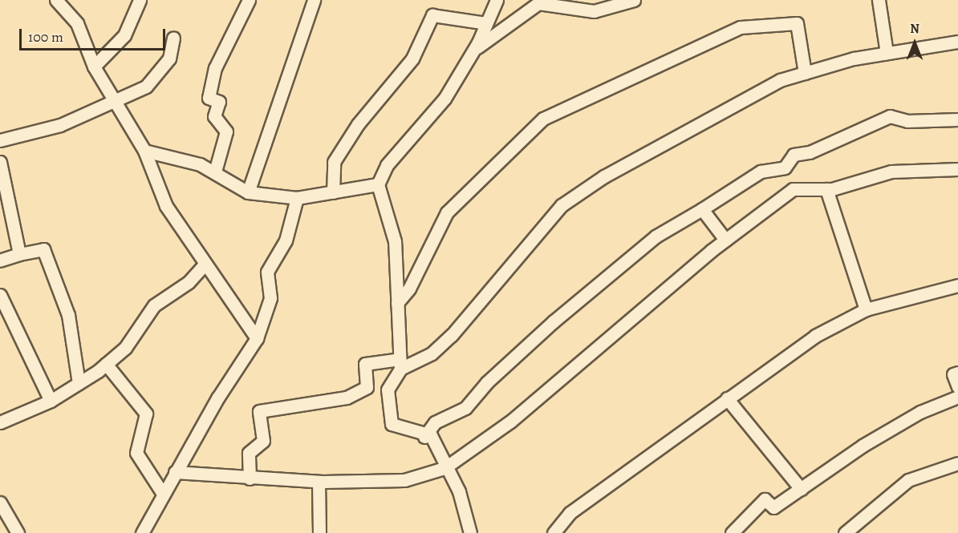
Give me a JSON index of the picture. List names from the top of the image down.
{
  "scale_bar": "100 m",
  "north": "top"
}
